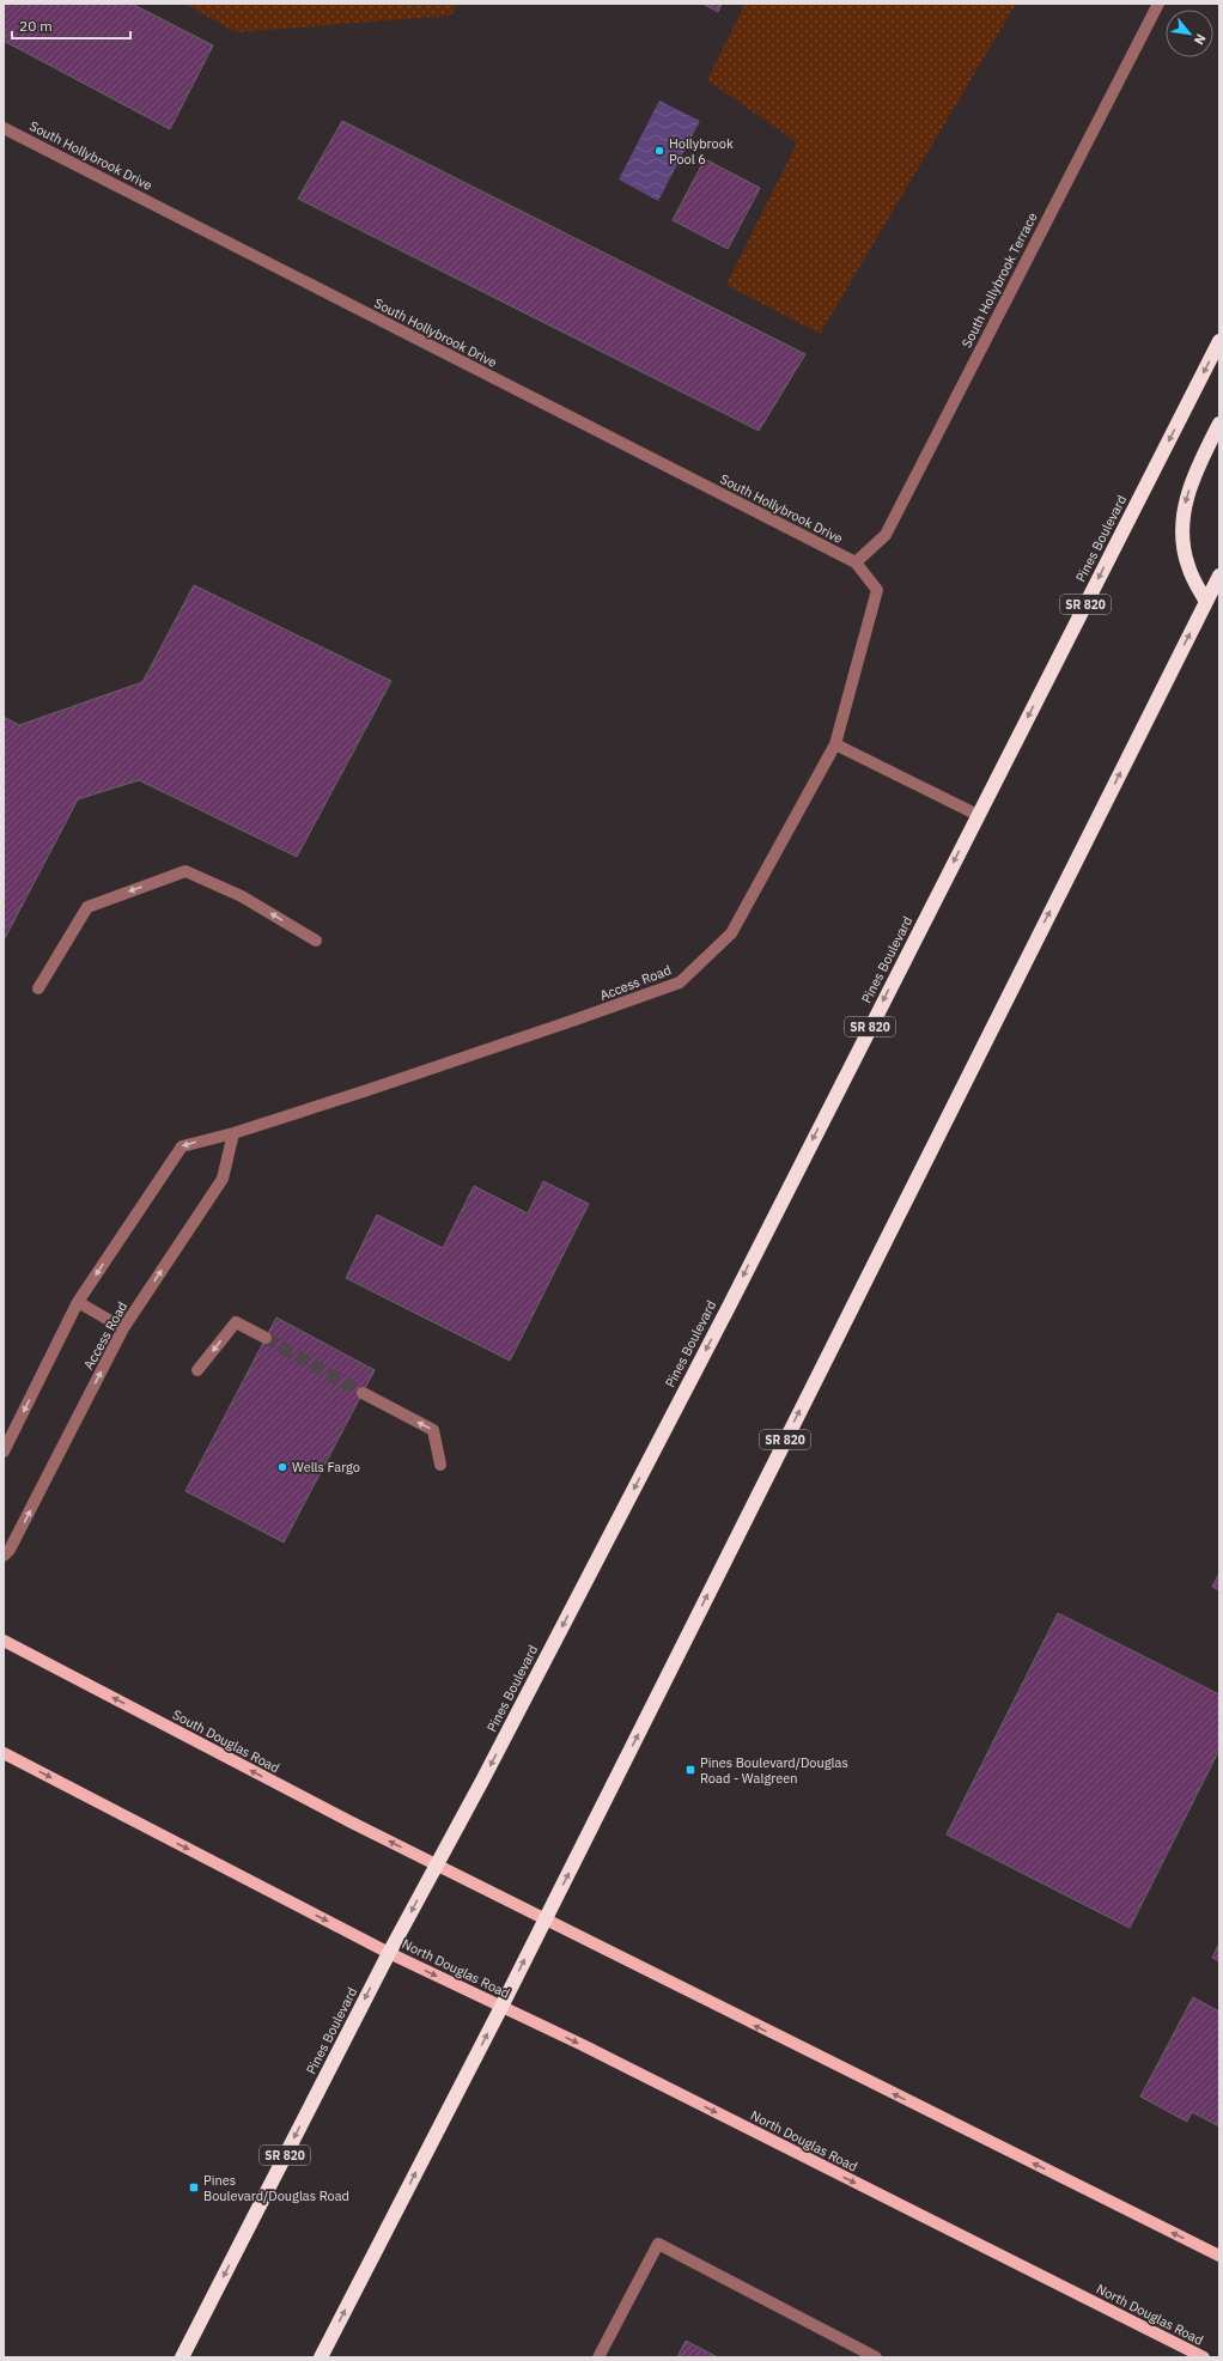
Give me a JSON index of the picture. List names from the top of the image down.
{
  "streets": {
    "highway": ["Pines Boulevard", "SR 820"],
    "main road": ["South Douglas Road", "North Douglas Road"],
    "street": ["South Hollybrook Drive", "South Hollybrook Terrace", "Access Road"]
  },
  "crossings": [
    ["South Hollybrook Drive", "South Hollybrook Terrace"],
    ["South Hollybrook Drive", "Access Road"],
    ["South Hollybrook Terrace", "Access Road"],
    ["Pines Boulevard", "South Douglas Road"],
    ["Pines Boulevard", "North Douglas Road"],
    ["SR 820", "North Douglas Road"]
  ],
  "places": {
    "other": ["Hollybrook Pool 6", "Wells Fargo"],
    "transit": ["Pines Boulevard/Douglas Road - Walgreen", "Pines Boulevard/Douglas Road"]
  },
  "scale_bar": "20 m",
  "north": "bottom right"
}
